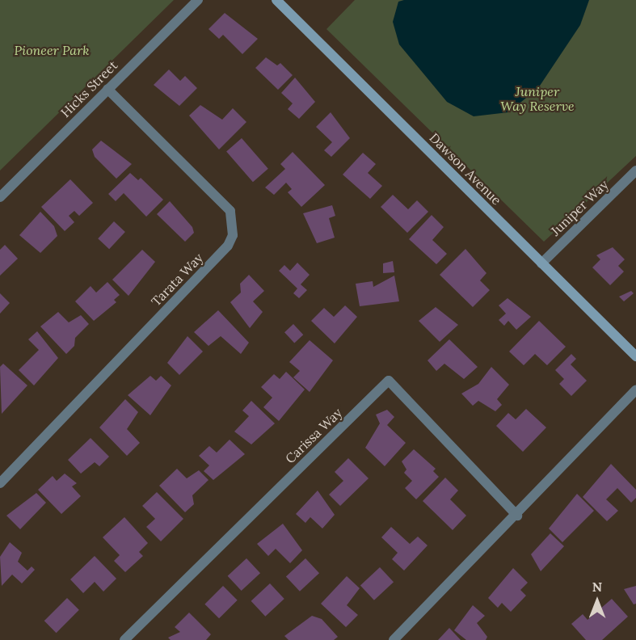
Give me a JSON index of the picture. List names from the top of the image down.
{
  "streets": {
    "main road": ["Dawson Avenue"],
    "street": [
      "Hicks Street",
      "Juniper Way",
      "Tarata Way",
      "Carissa Way"
    ]
  },
  "crossings": [
    ["Hicks Street", "Tarata Way"],
    ["Dawson Avenue", "Juniper Way"]
  ],
  "parks": ["Pioneer Park", "Juniper Way Reserve"],
  "north": "top"
}
